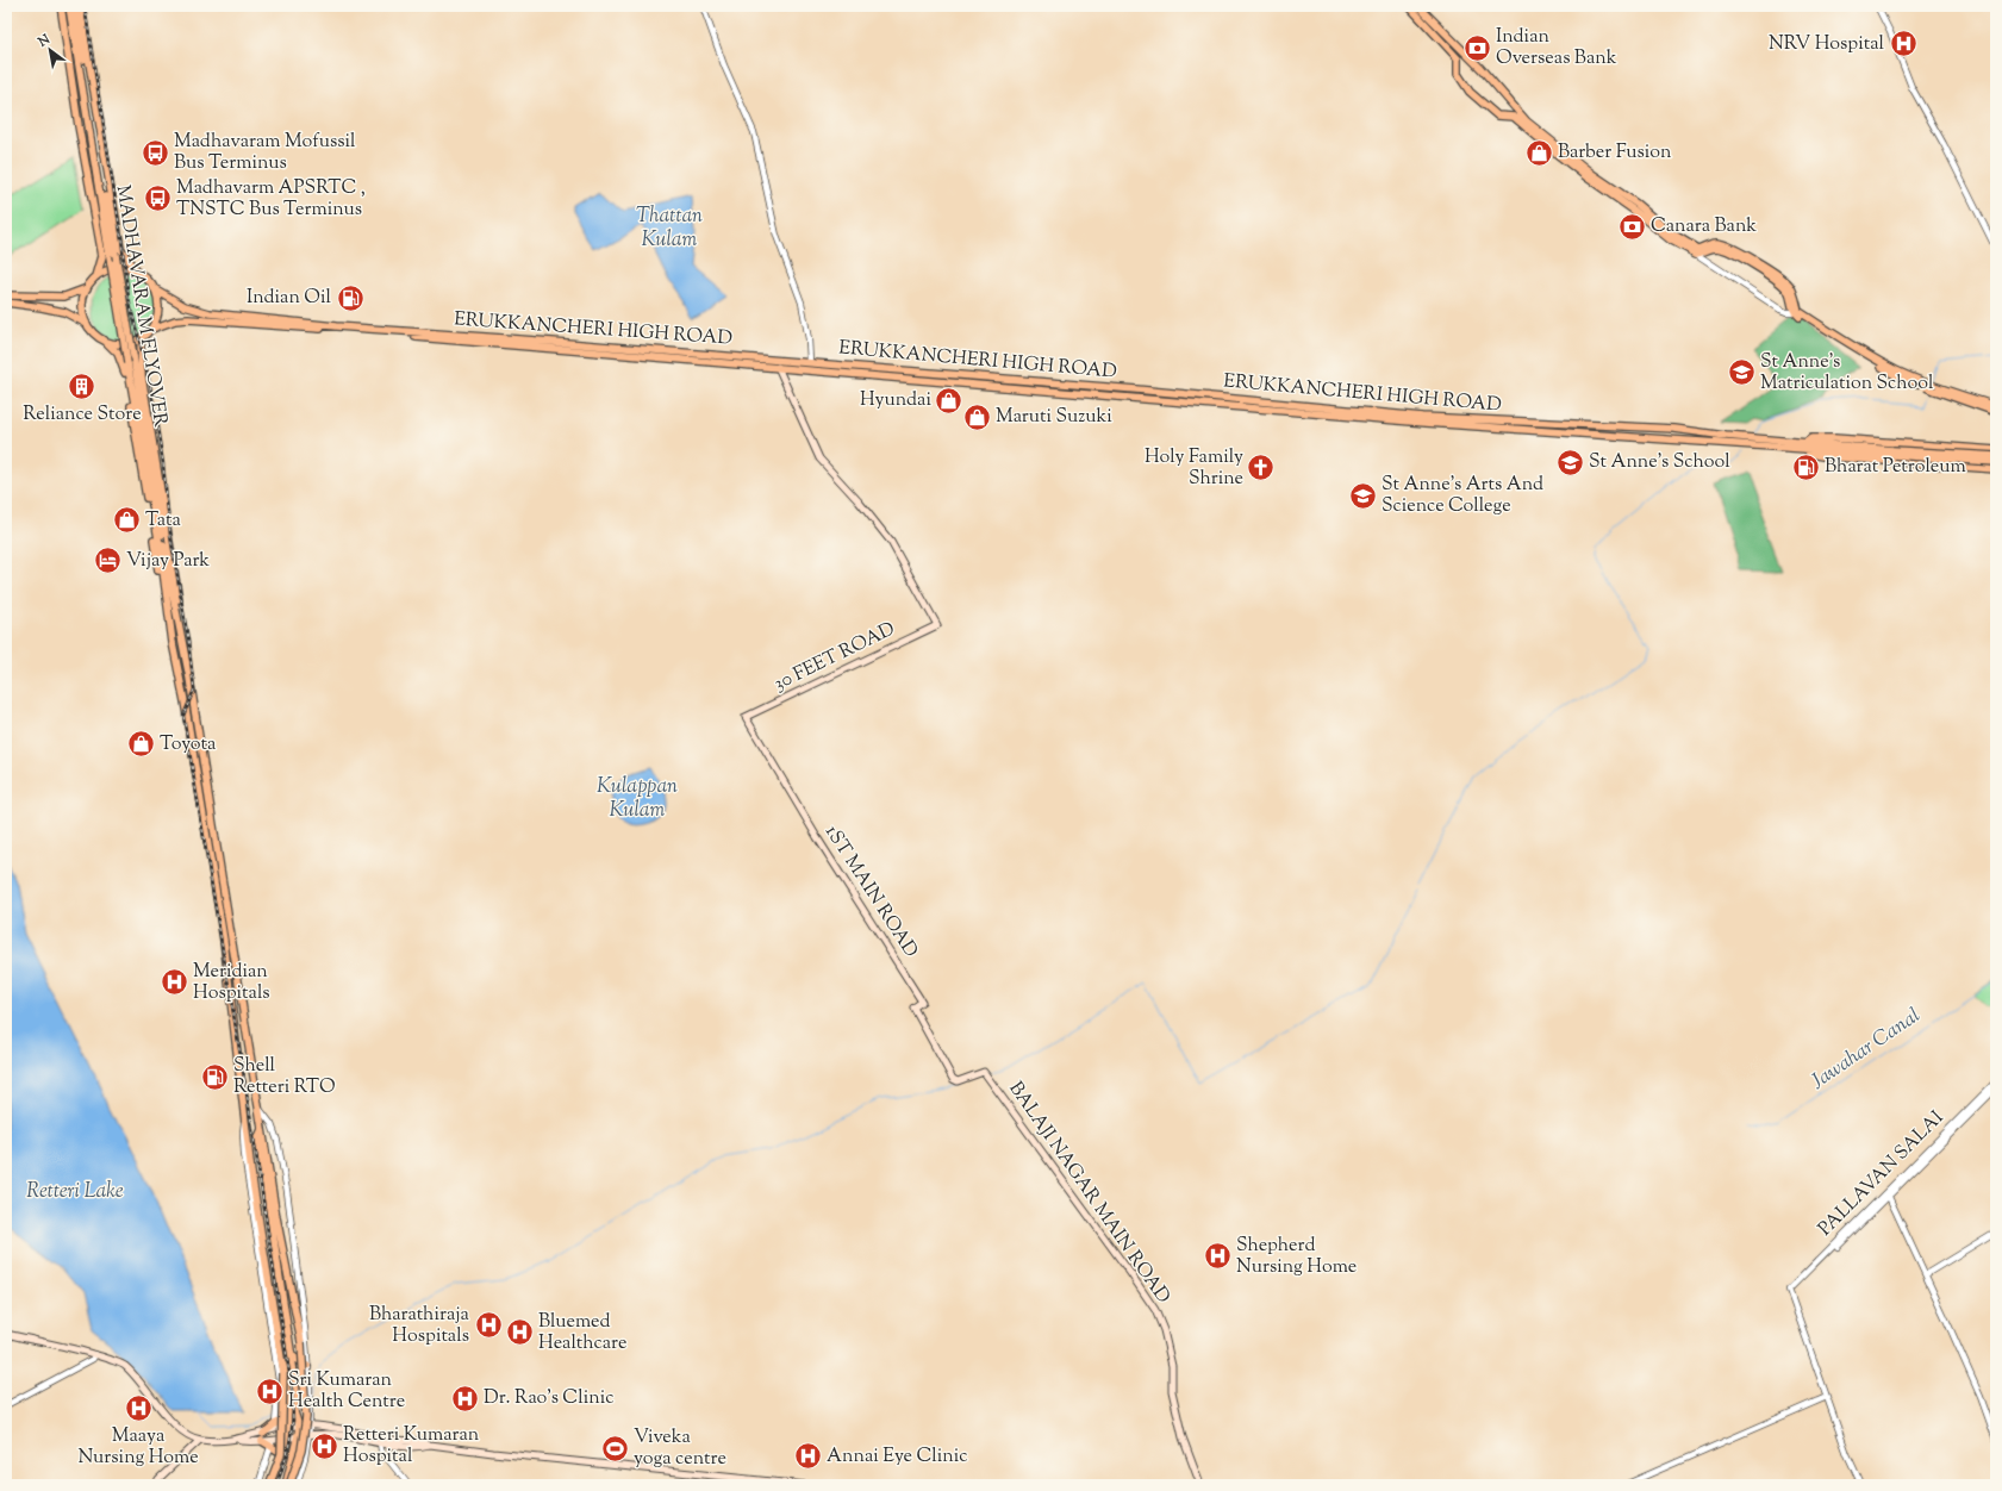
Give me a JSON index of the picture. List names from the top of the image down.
{
  "streets": {
    "main road": [
      "MADHAVARAM FLYOVER",
      "ERUKKANCHERI HIGH ROAD",
      "30 FEET ROAD",
      "1ST MAIN ROAD",
      "BALAJI NAGAR MAIN ROAD"
    ],
    "street": ["PALLAVAN SALAI"]
  },
  "crossings": [
    ["30 FEET ROAD", "1ST MAIN ROAD"],
    ["1ST MAIN ROAD", "BALAJI NAGAR MAIN ROAD"]
  ],
  "water": [
    "Thattan Kulam",
    "Kulappan Kulam",
    "Jawahar Canal",
    "Retteri Lake"
  ],
  "places": {
    "hospital": [
      "NRV Hospital",
      "Meridian Hospitals",
      "Shepherd Nursing Home",
      "Bharathiraja Hospitals",
      "Bluemed Healthcare",
      "Sri Kumaran Health Centre",
      "Dr. Rao's Clinic",
      "Maaya Nursing Home",
      "Retteri Kumaran Hospital",
      "Annai Eye Clinic"
    ],
    "bank": ["Indian Overseas Bank", "Canara Bank"],
    "bus stop": ["Madhavaram Mofussil Bus Terminus", "Madhavarm APSRTC , TNSTC Bus Terminus"],
    "shop": [
      "Barber Fusion",
      "Hyundai",
      "Maruti Suzuki",
      "Tata",
      "Toyota"
    ],
    "fuel station": ["Indian Oil", "Bharat Petroleum", "Shell Retteri RTO"],
    "school or university": ["St Anne's Matriculation School", "St Anne's School", "St Anne's Arts And Science College"],
    "building": ["Reliance Store"],
    "church": ["Holy Family Shrine"],
    "hotel": ["Vijay Park"],
    "sports": ["Viveka yoga centre"]
  },
  "north": "top left"
}
